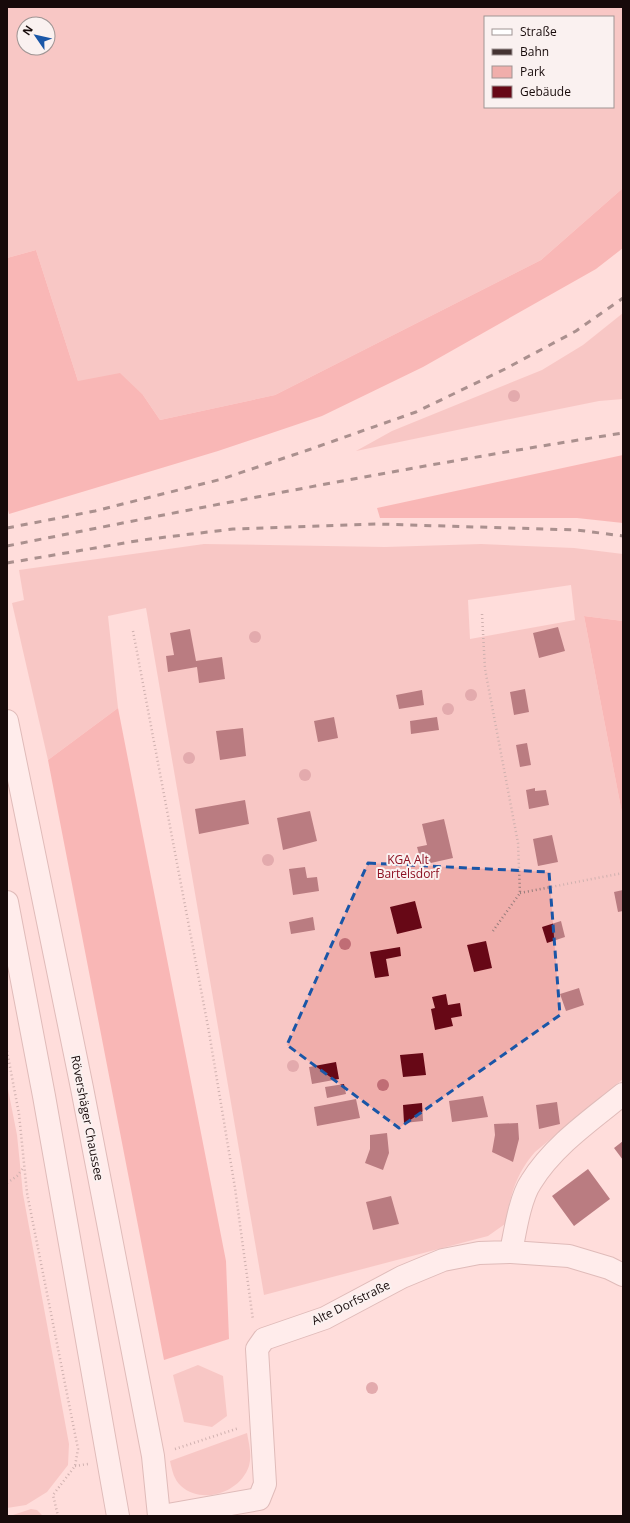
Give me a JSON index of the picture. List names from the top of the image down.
{
  "streets": {
    "main road": ["Rövershäger Chaussee", "Alte Dorfstraße"]
  },
  "parks": ["KGA Alt Bartelsdorf"],
  "legend": [
    "Straße",
    "Bahn",
    "Park",
    "Gebäude"
  ],
  "north": "top left"
}
